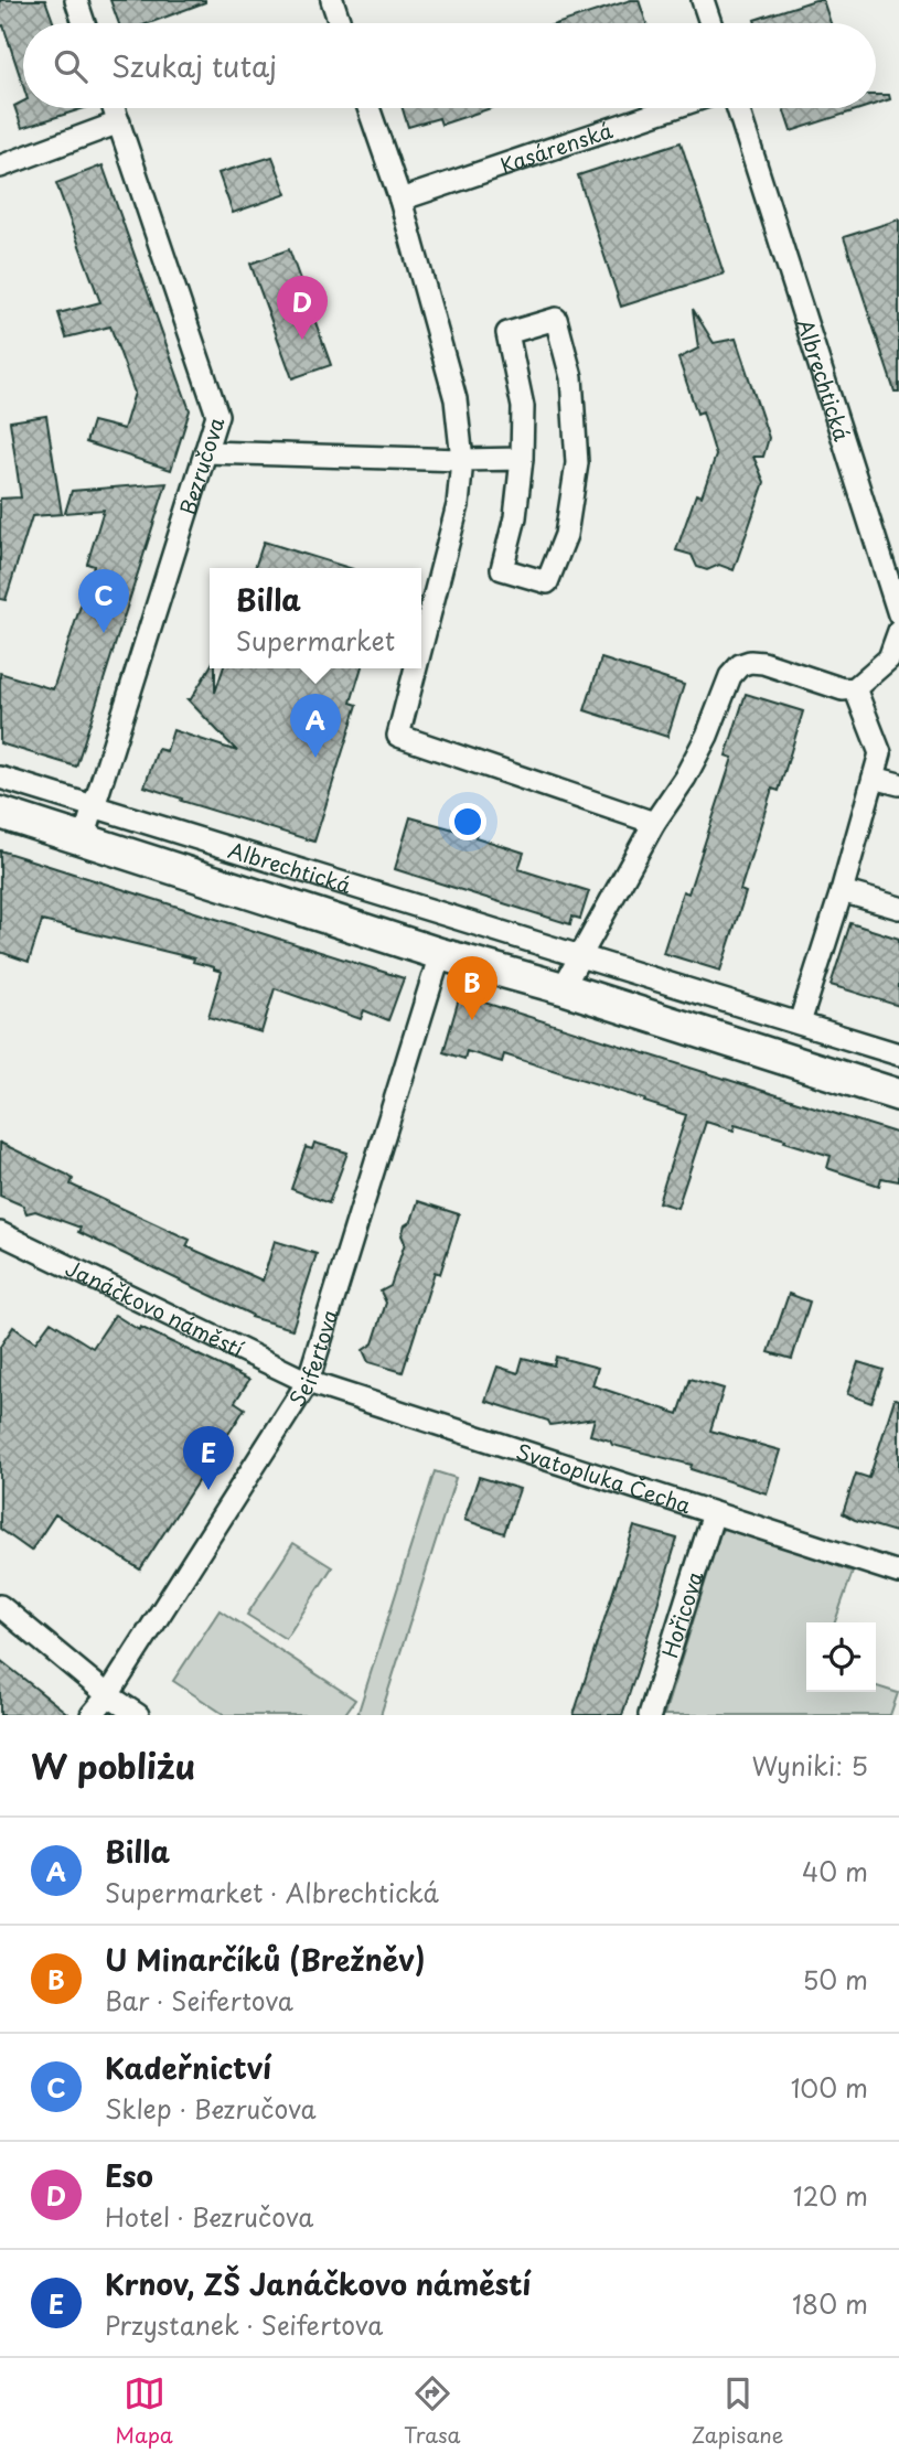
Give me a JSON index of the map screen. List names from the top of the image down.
{
  "streets": {
    "main road": ["Albrechtická"],
    "street": [
      "Kasárenská",
      "Bezručova",
      "Janáčkovo náměstí",
      "Seifertova",
      "Svatopluka Čecha",
      "Hořicova"
    ]
  },
  "crossings": [
    ["Albrechtická", "Bezručova"],
    ["Albrechtická", "Seifertova"],
    ["Janáčkovo náměstí", "Seifertova"],
    ["Janáčkovo náměstí", "Svatopluka Čecha"],
    ["Seifertova", "Svatopluka Čecha"],
    ["Svatopluka Čecha", "Hořicova"]
  ],
  "page": {
    "search": "Szukaj tutaj",
    "pins": [
      "D",
      "C",
      "A",
      "B",
      "E"
    ],
    "popup": ["Billa", "Supermarket"],
    "heading": ["W pobliżu", "Wyniki: 5"],
    "list": [
      {
        "mark": "A",
        "name": "Billa",
        "note": "Supermarket · Albrechtická",
        "value": "40 m"
      },
      {
        "mark": "B",
        "name": "U Minarčíků (Brežněv)",
        "note": "Bar · Seifertova",
        "value": "50 m"
      },
      {
        "mark": "C",
        "name": "Kadeřnictví",
        "note": "Sklep · Bezručova",
        "value": "100 m"
      },
      {
        "mark": "D",
        "name": "Eso",
        "note": "Hotel · Bezručova",
        "value": "120 m"
      },
      {
        "mark": "E",
        "name": "Krnov, ZŠ Janáčkovo náměstí",
        "note": "Przystanek · Seifertova",
        "value": "180 m"
      }
    ],
    "nav": ["Mapa", "Trasa", "Zapisane"]
  }
}
